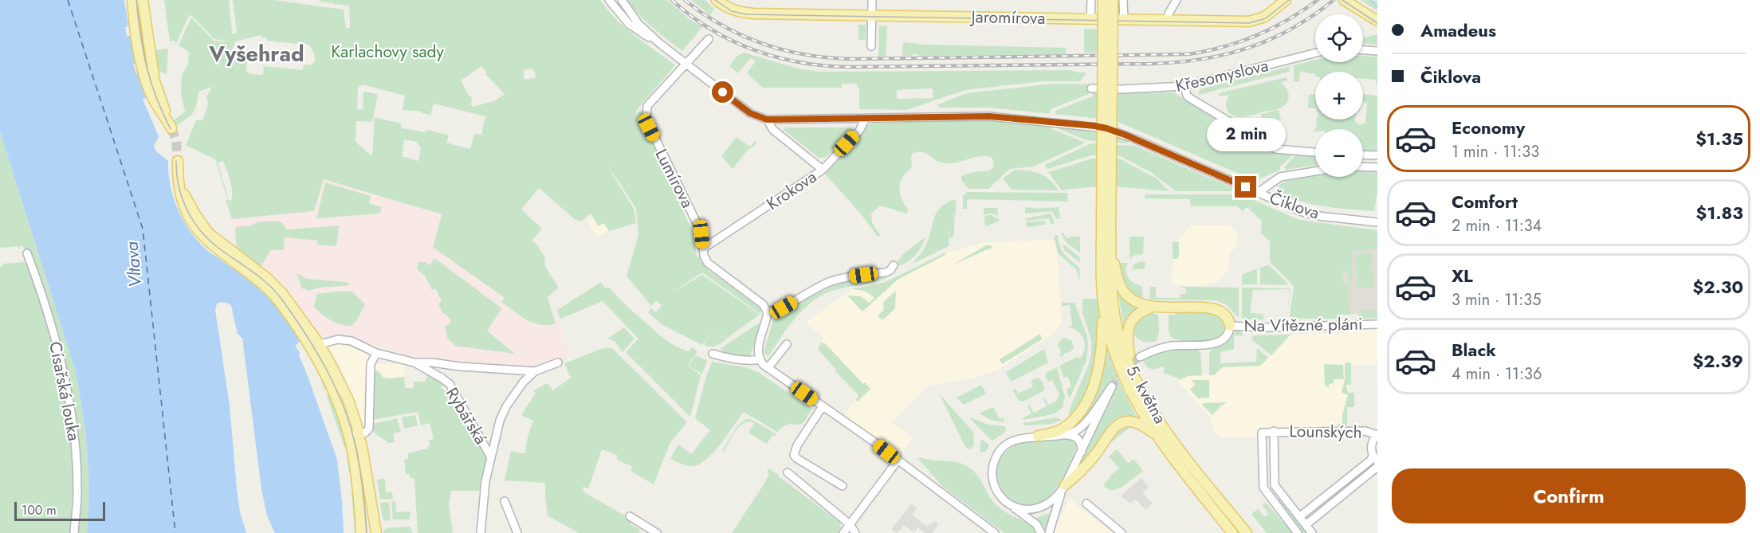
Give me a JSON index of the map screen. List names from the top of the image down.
{
  "streets": {
    "main road": ["Jaromírova", "5. května"],
    "street": [
      "Křesomyslova",
      "Lumírova",
      "Krokova",
      "Čiklova",
      "Na Vítězné pláni",
      "Císařská louka",
      "Rybářská",
      "Lounských"
    ]
  },
  "crossings": [
    ["Lumírova", "Krokova"],
    ["Krokova", "Čiklova"]
  ],
  "districts": ["Vyšehrad"],
  "water": ["Vltava"],
  "parks": ["Karlachovy sady"],
  "scale_bar": "100 m",
  "page": {
    "banner": ["Amadeus", "Čiklova"],
    "map_buttons": ["+", "−"],
    "list": [
      {
        "name": "Economy",
        "note": "1 min · 11:33",
        "value": "$1.35"
      },
      {
        "name": "Comfort",
        "note": "2 min · 11:34",
        "value": "$1.83"
      },
      {
        "name": "XL",
        "note": "3 min · 11:35",
        "value": "$2.30"
      },
      {
        "name": "Black",
        "note": "4 min · 11:36",
        "value": "$2.39"
      }
    ],
    "bubble": "2 min",
    "buttons": "Confirm",
    "scale": "100 m"
  }
}
